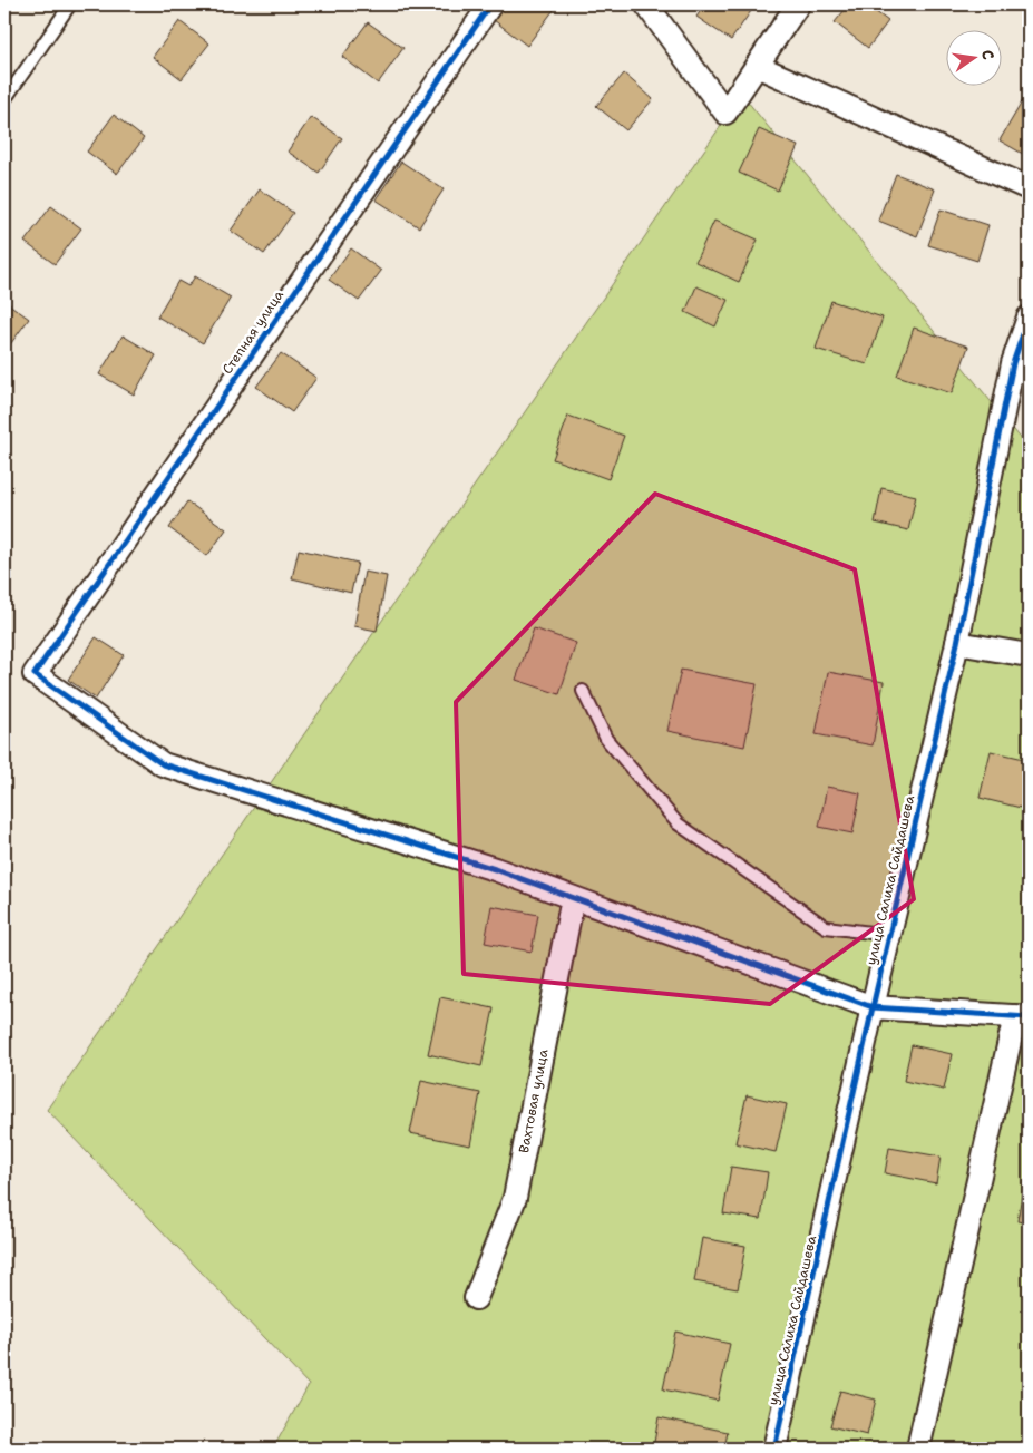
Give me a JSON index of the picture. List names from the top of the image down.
{
  "streets": {
    "street": ["Степная улица", "улица Салиха Сайдашева", "Вахтовая улица"]
  },
  "crossings": [
    ["Степная улица", "Вахтовая улица"]
  ],
  "north": "right"
}
